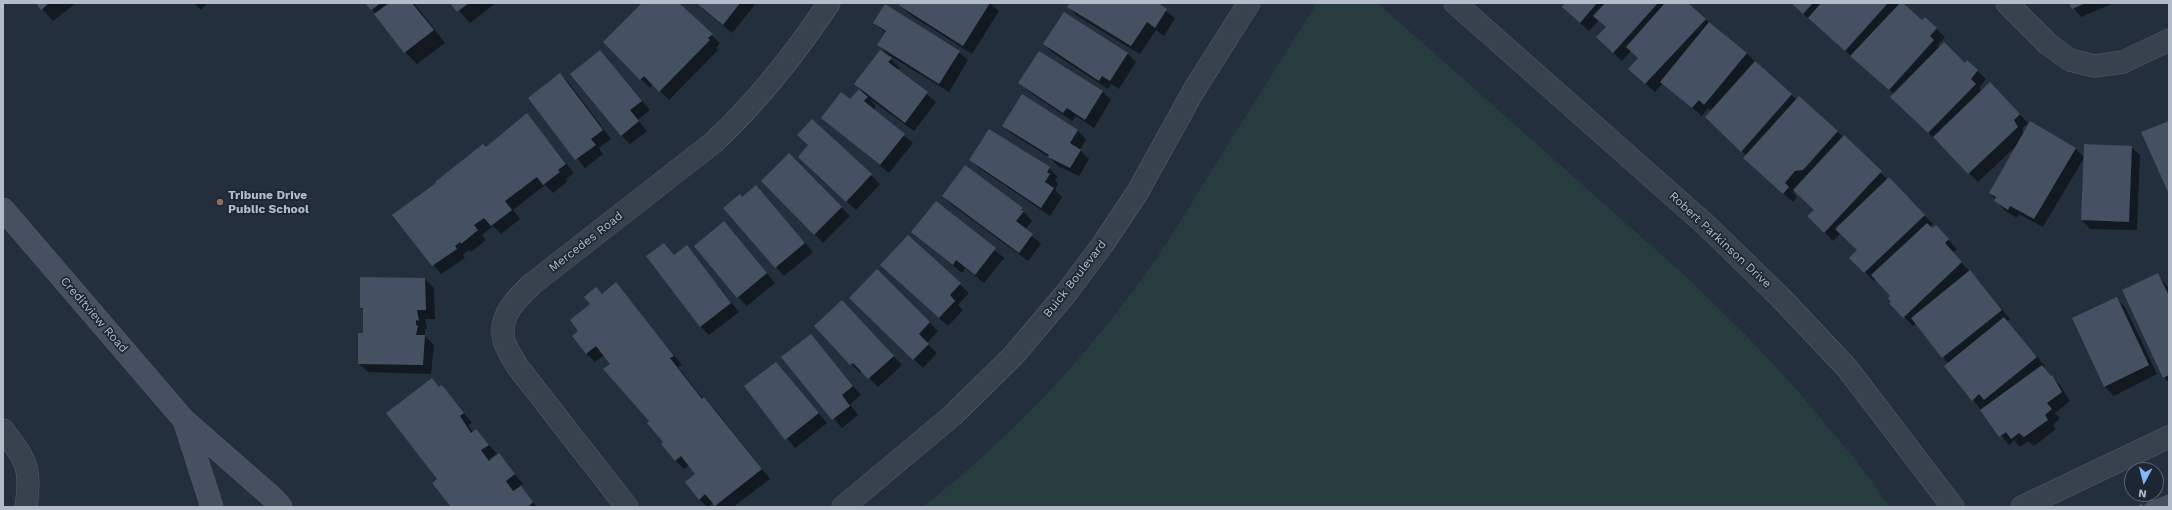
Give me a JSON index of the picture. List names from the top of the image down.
{
  "streets": {
    "main road": ["Creditview Road"],
    "street": ["Robert Parkinson Drive", "Mercedes Road", "Buick Boulevard"]
  },
  "places": ["Tribune Drive Public School"],
  "north": "bottom"
}
